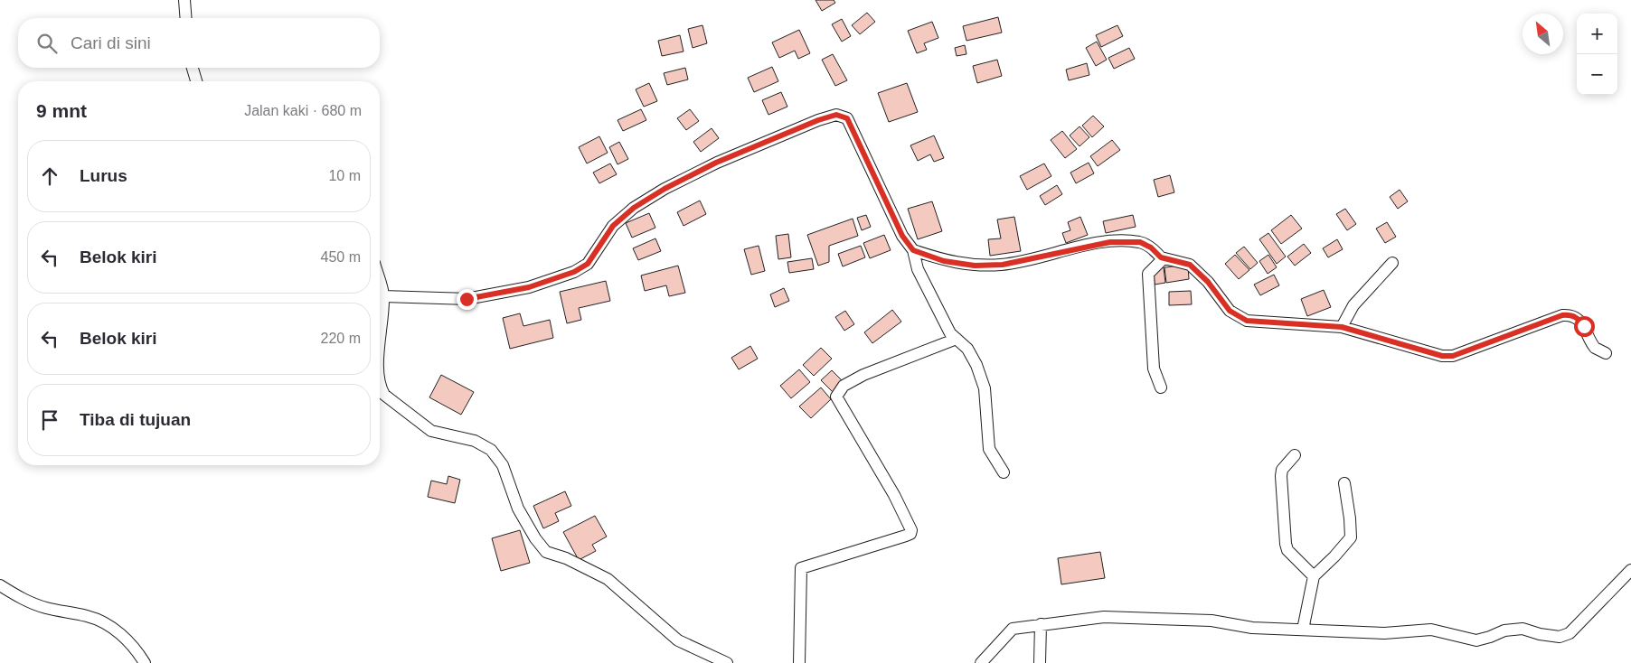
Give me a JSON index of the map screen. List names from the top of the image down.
{
  "north": "top left",
  "page": {
    "map_buttons": ["+", "−"],
    "search": "Cari di sini",
    "heading": ["9 mnt", "Jalan kaki · 680 m"],
    "list": [
      ["Lurus", "10 m"],
      ["Belok kiri", "450 m"],
      ["Belok kiri", "220 m"],
      "Tiba di tujuan"
    ]
  }
}
